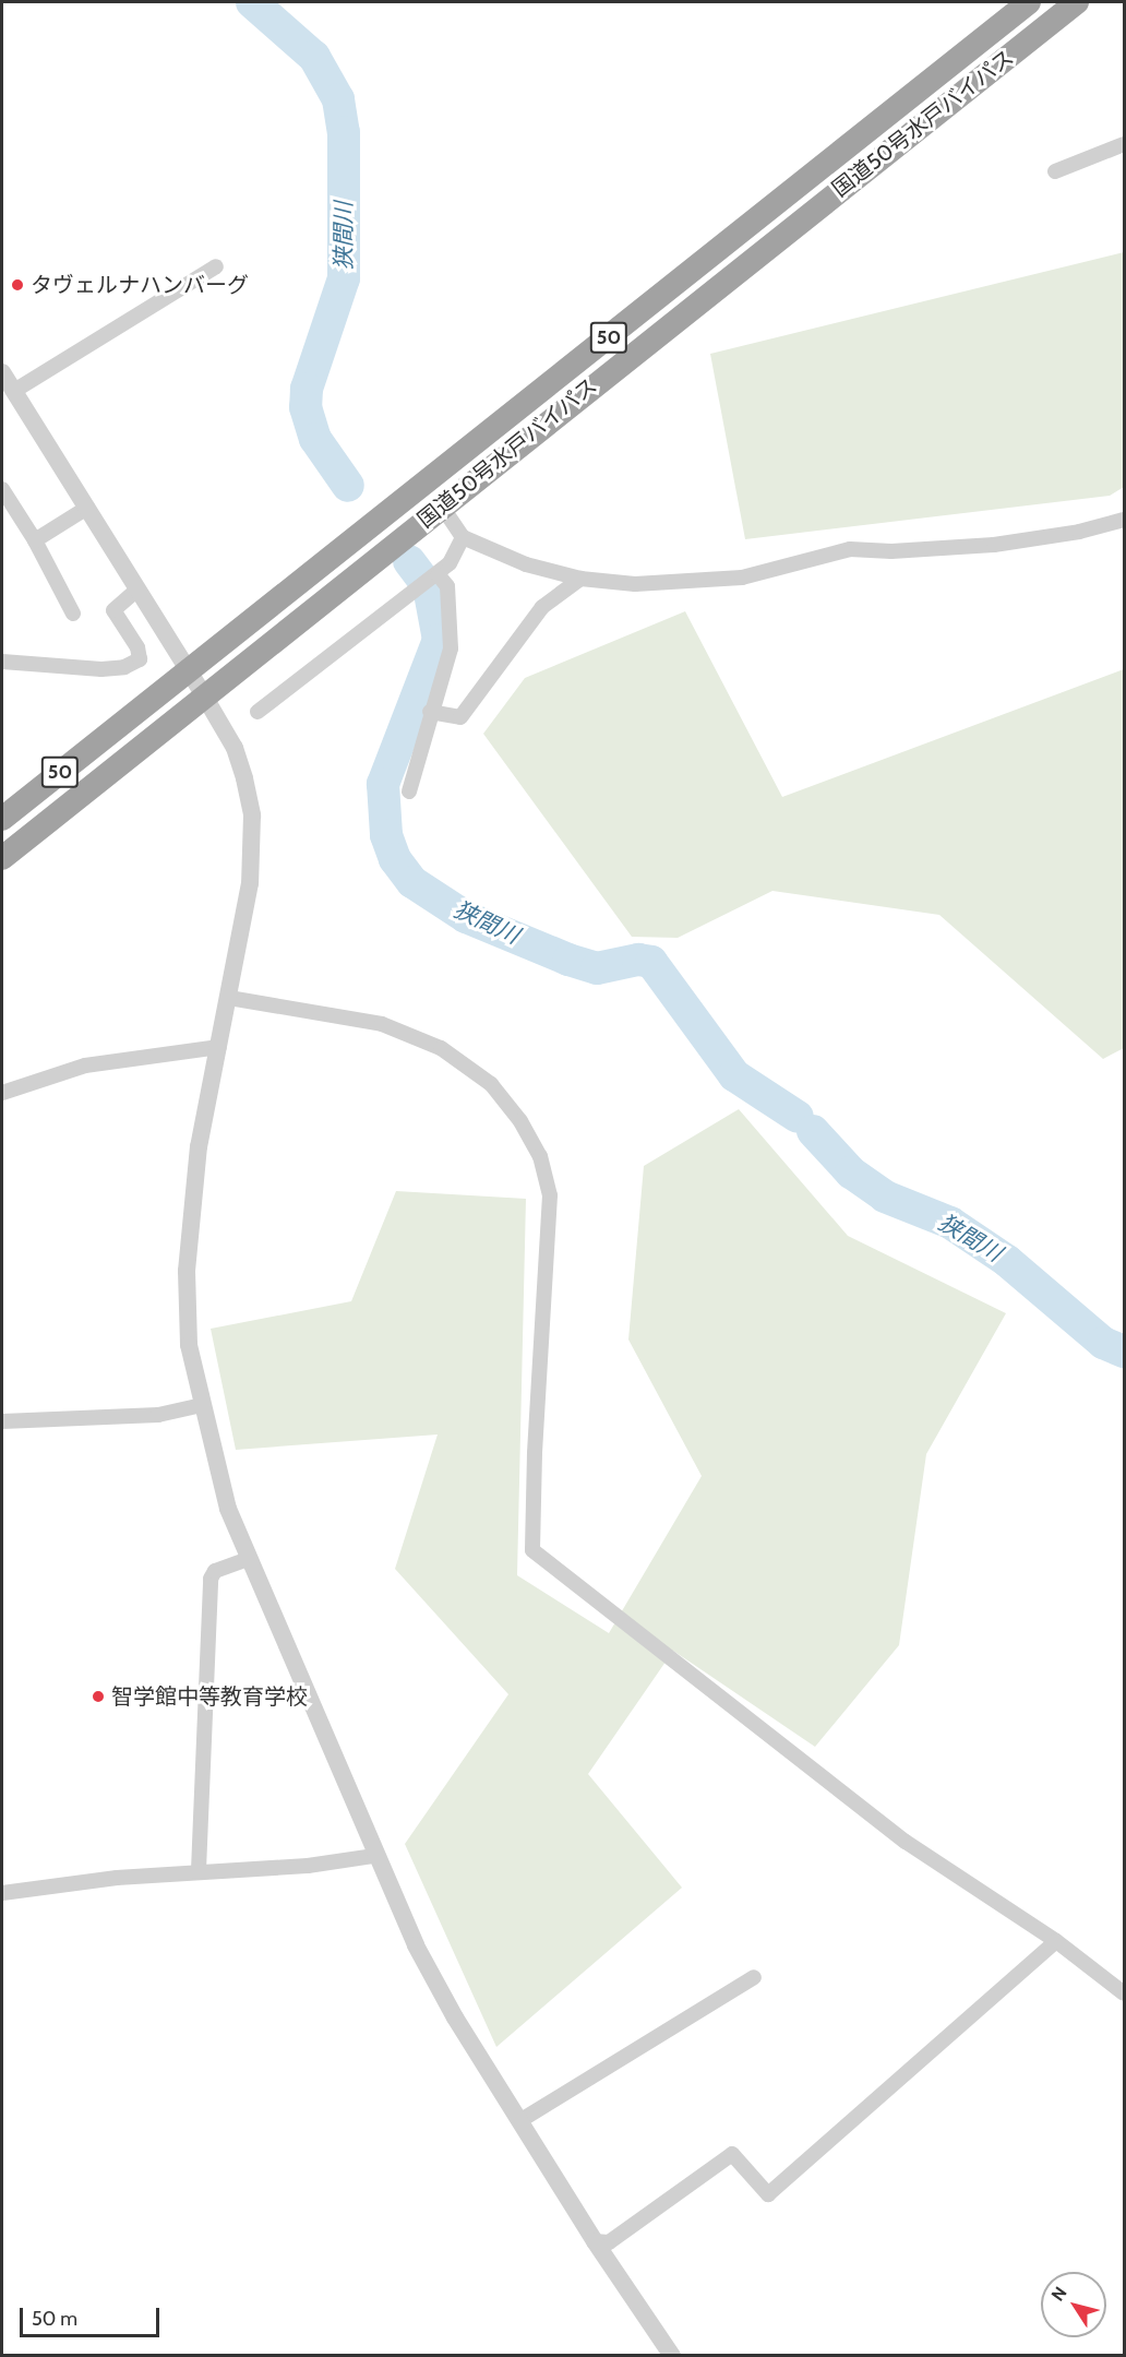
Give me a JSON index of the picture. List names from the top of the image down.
{
  "streets": {
    "highway": ["国道50号水戸バイパス", "50"]
  },
  "water": ["狭間川"],
  "places": ["タヴェルナハンバーグ", "智学館中等教育学校"],
  "scale_bar": "50 m",
  "north": "top left"
}
